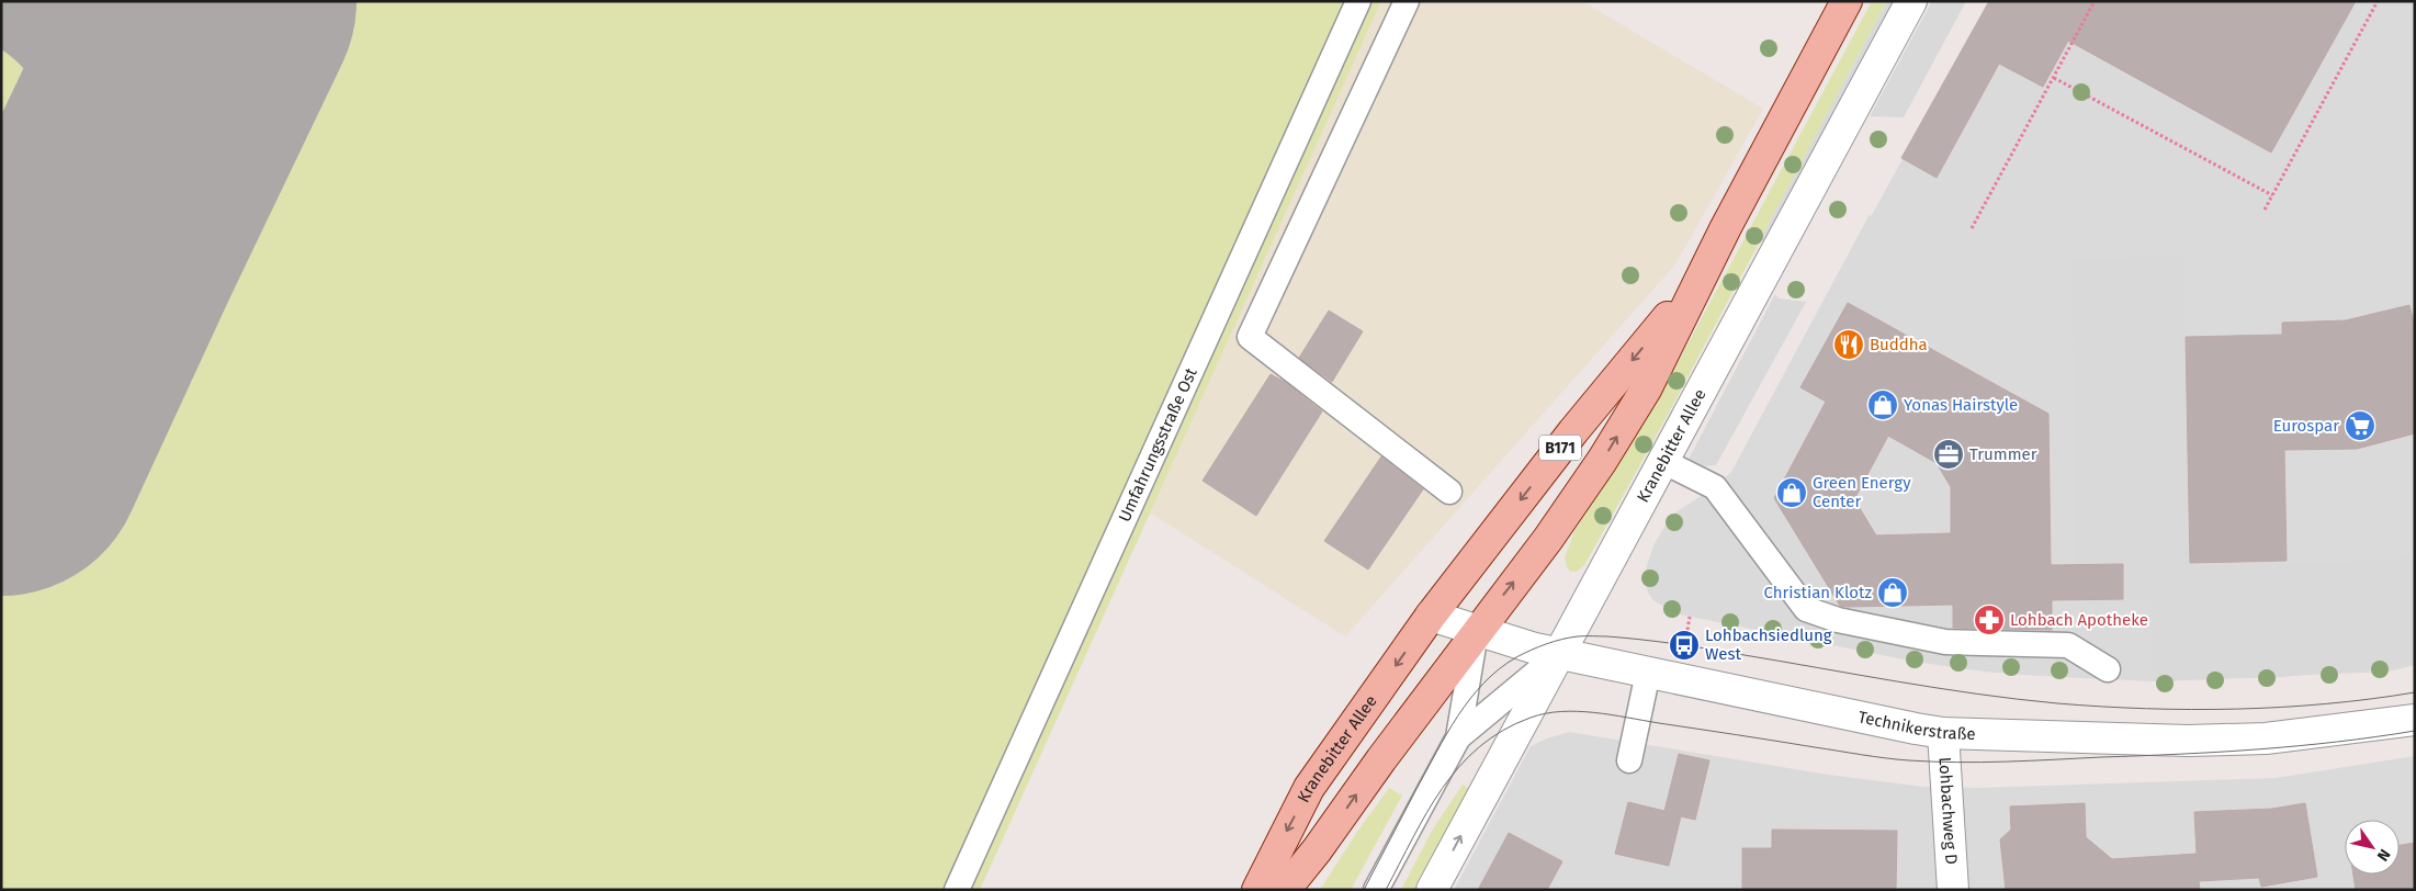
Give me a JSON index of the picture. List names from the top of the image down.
{
  "streets": {
    "main road": ["Kranebitter Allee", "B171"],
    "street": ["Technikerstraße", "Lohbachweg D"],
    "lane": ["Umfahrungsstraße Ost"]
  },
  "crossings": [
    ["Kranebitter Allee", "Technikerstraße"],
    ["Technikerstraße", "Lohbachweg D"]
  ],
  "places": {
    "restaurant": ["Buddha"],
    "shop": ["Yonas Hairstyle", "Green Energy Center", "Christian Klotz"],
    "supermarket": ["Eurospar"],
    "office": ["Trummer"],
    "pharmacy": ["Lohbach Apotheke"],
    "bus stop": ["Lohbachsiedlung West"]
  },
  "north": "bottom right"
}
